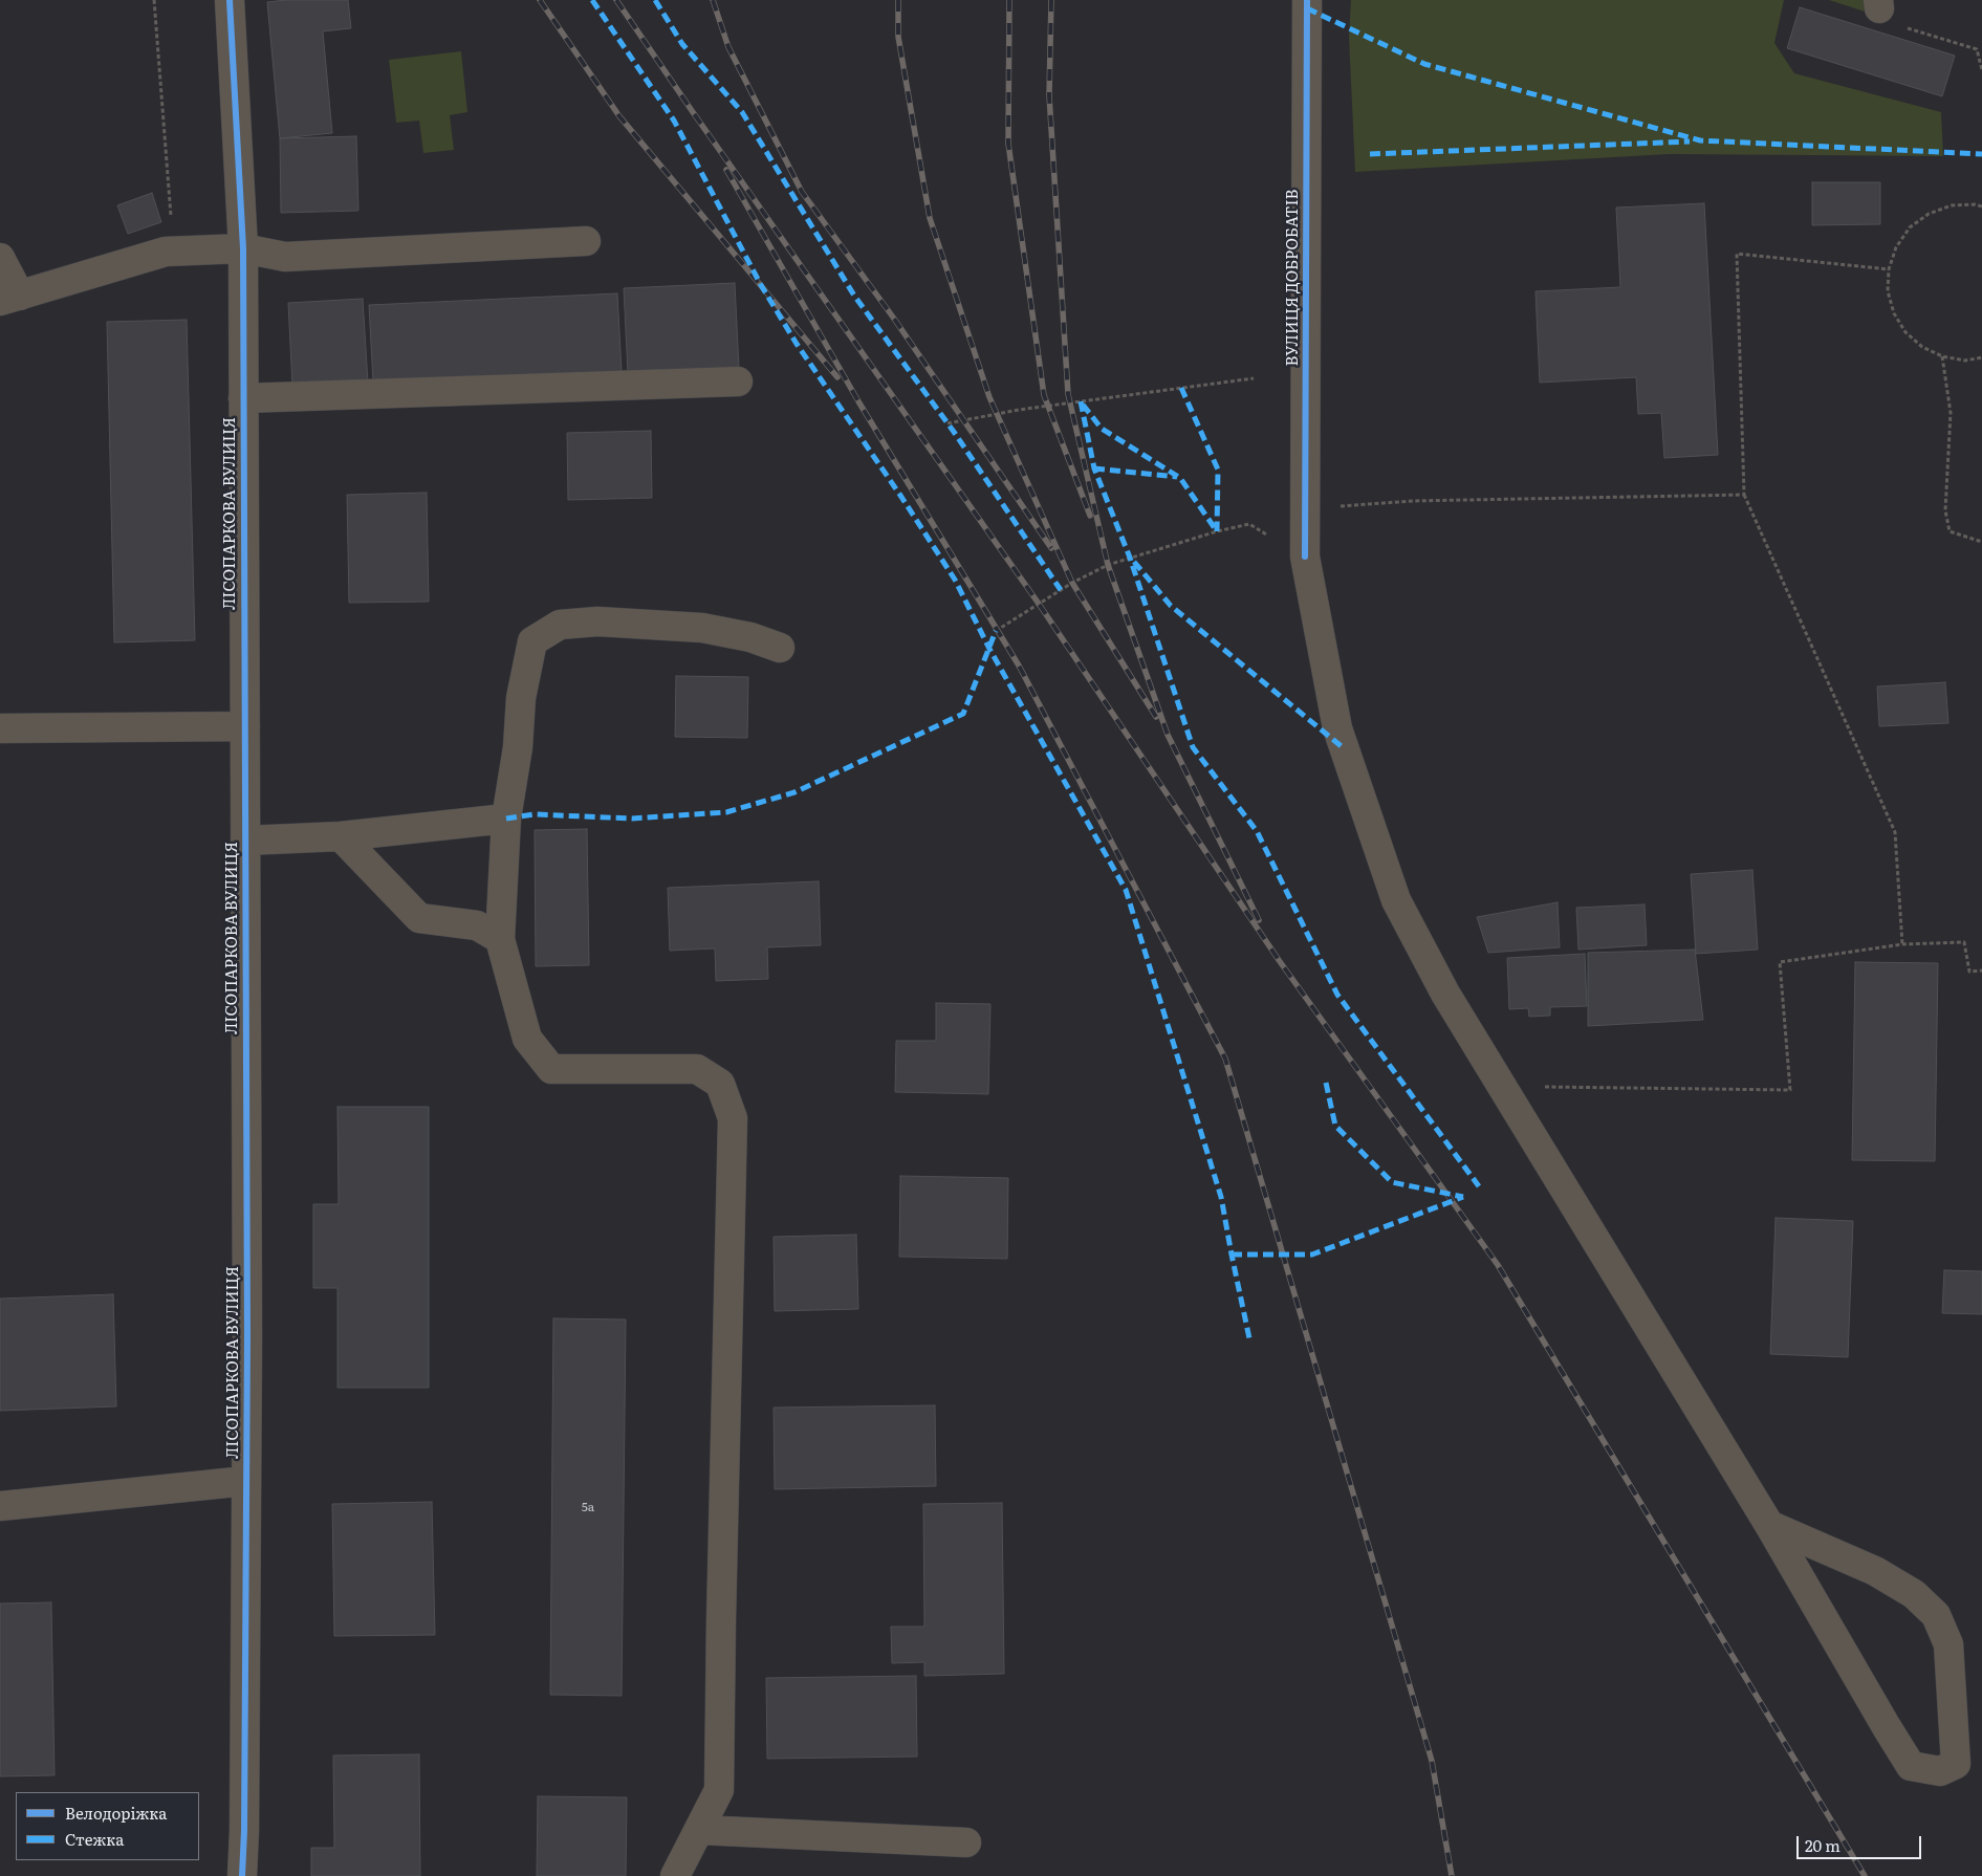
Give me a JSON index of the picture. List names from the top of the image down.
{
  "streets": {
    "street": ["ВУЛИЦЯ ДОБРОБАТІВ", "ЛІСОПАРКОВА ВУЛИЦЯ"]
  },
  "house_numbers": ["5а"],
  "legend": ["Велодоріжка", "Стежка"],
  "scale_bar": "20 m"
}
